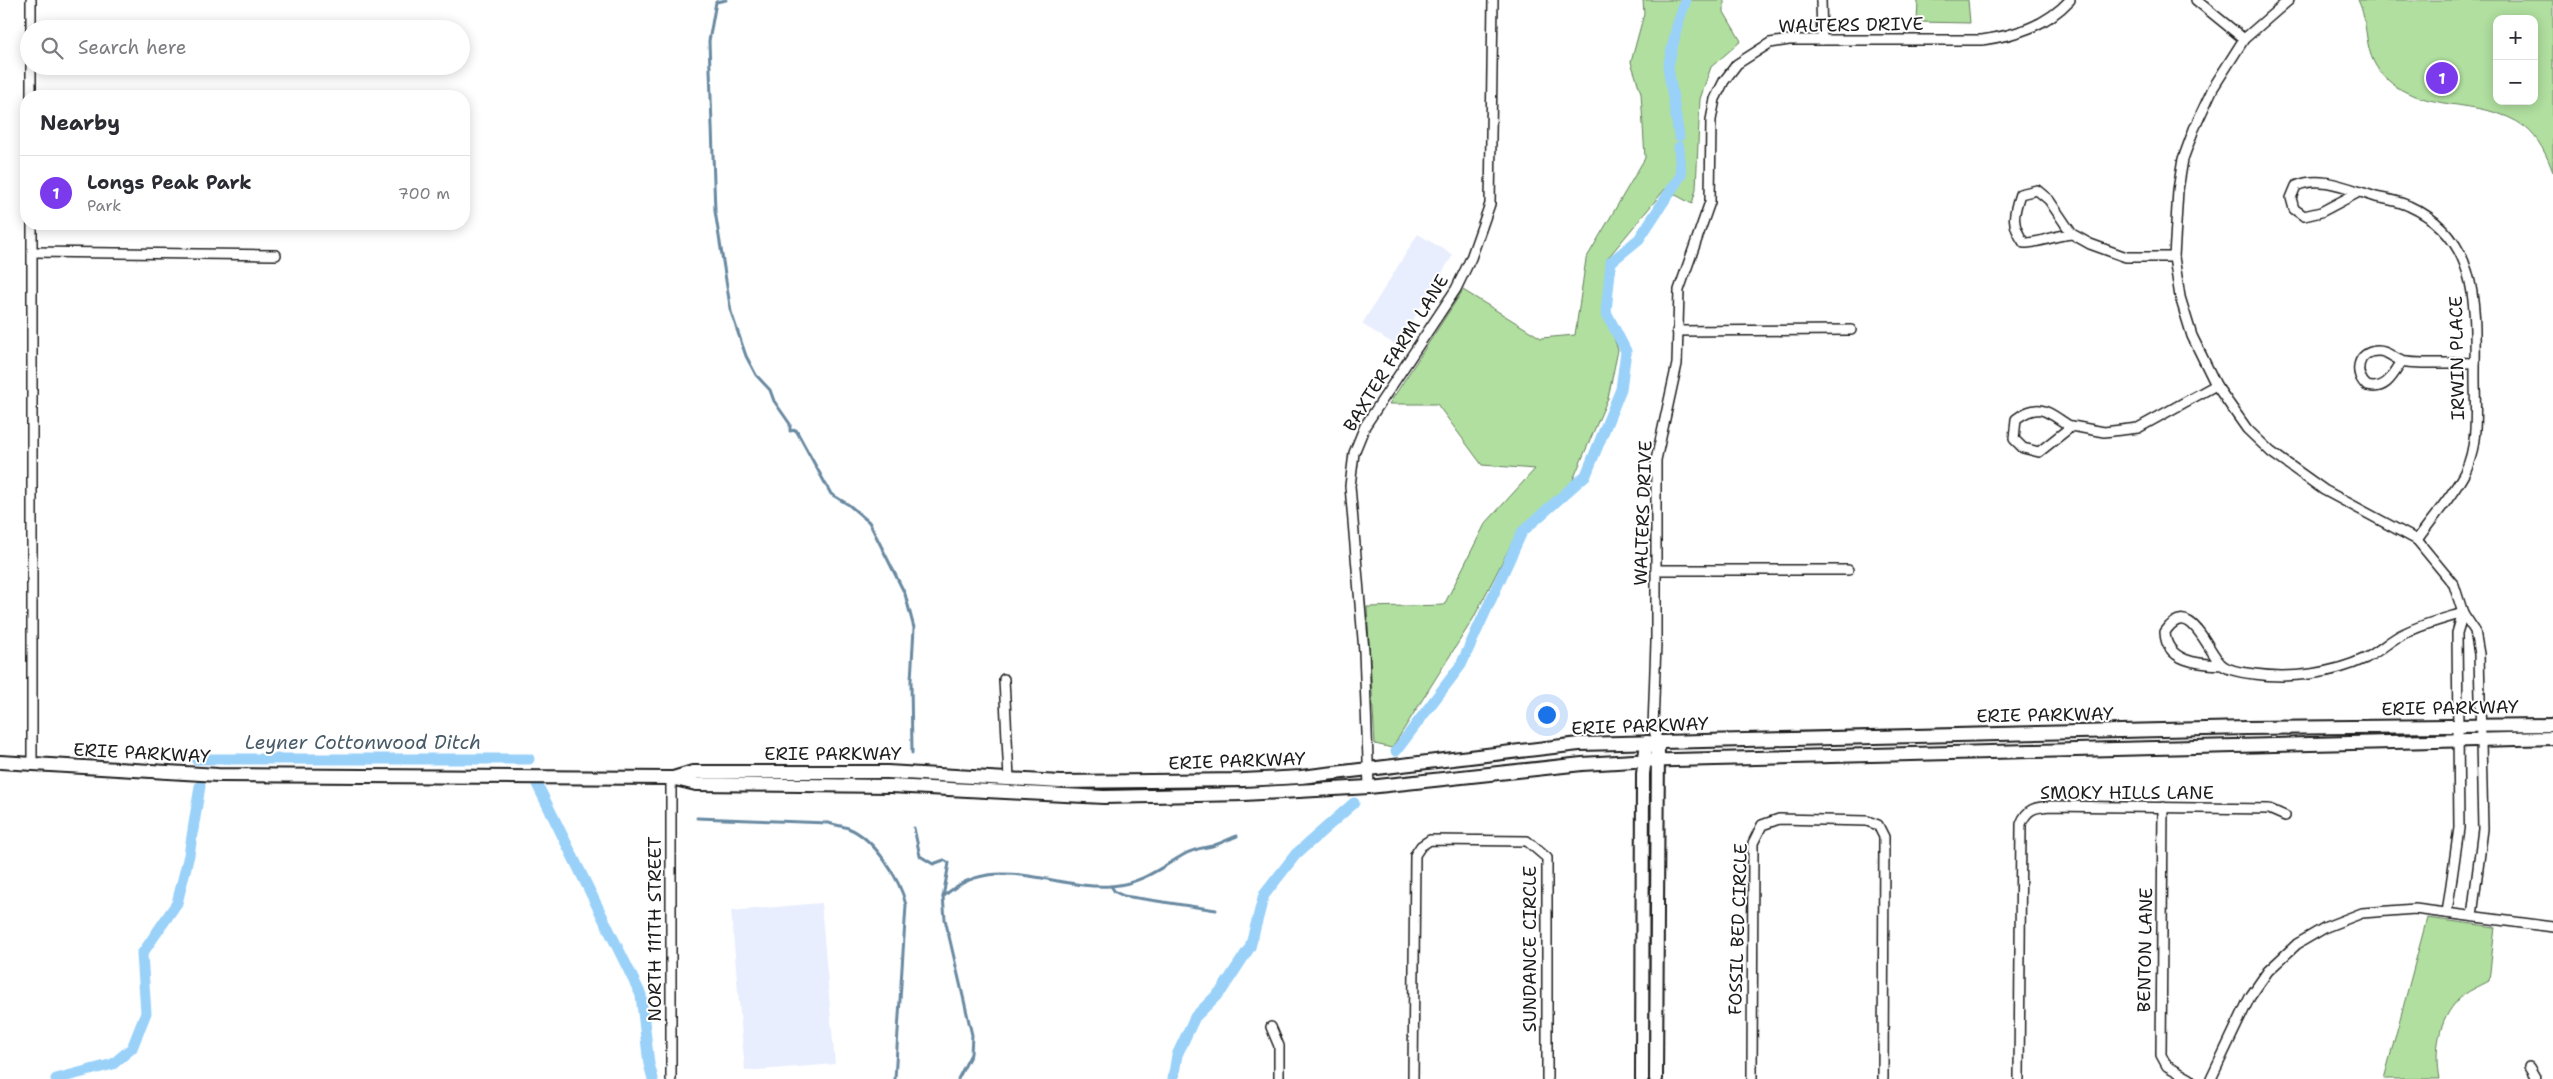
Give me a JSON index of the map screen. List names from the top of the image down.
{
  "streets": {
    "main road": ["ERIE PARKWAY"],
    "street": [
      "WALTERS DRIVE",
      "BAXTER FARM LANE",
      "IRWIN PLACE",
      "SMOKY HILLS LANE",
      "NORTH 111TH STREET",
      "FOSSIL BED CIRCLE",
      "SUNDANCE CIRCLE",
      "BENTON LANE"
    ]
  },
  "crossings": [
    ["WALTERS DRIVE", "ERIE PARKWAY"],
    ["BAXTER FARM LANE", "ERIE PARKWAY"],
    ["ERIE PARKWAY", "NORTH 111TH STREET"],
    ["SMOKY HILLS LANE", "BENTON LANE"]
  ],
  "water": ["Leyner Cottonwood Ditch"],
  "page": {
    "map_buttons": ["+", "−"],
    "search": "Search here",
    "pins": "1",
    "heading": "Nearby",
    "list": [
      {
        "mark": "1",
        "name": "Longs Peak Park",
        "note": "Park",
        "value": "700 m"
      }
    ]
  }
}
